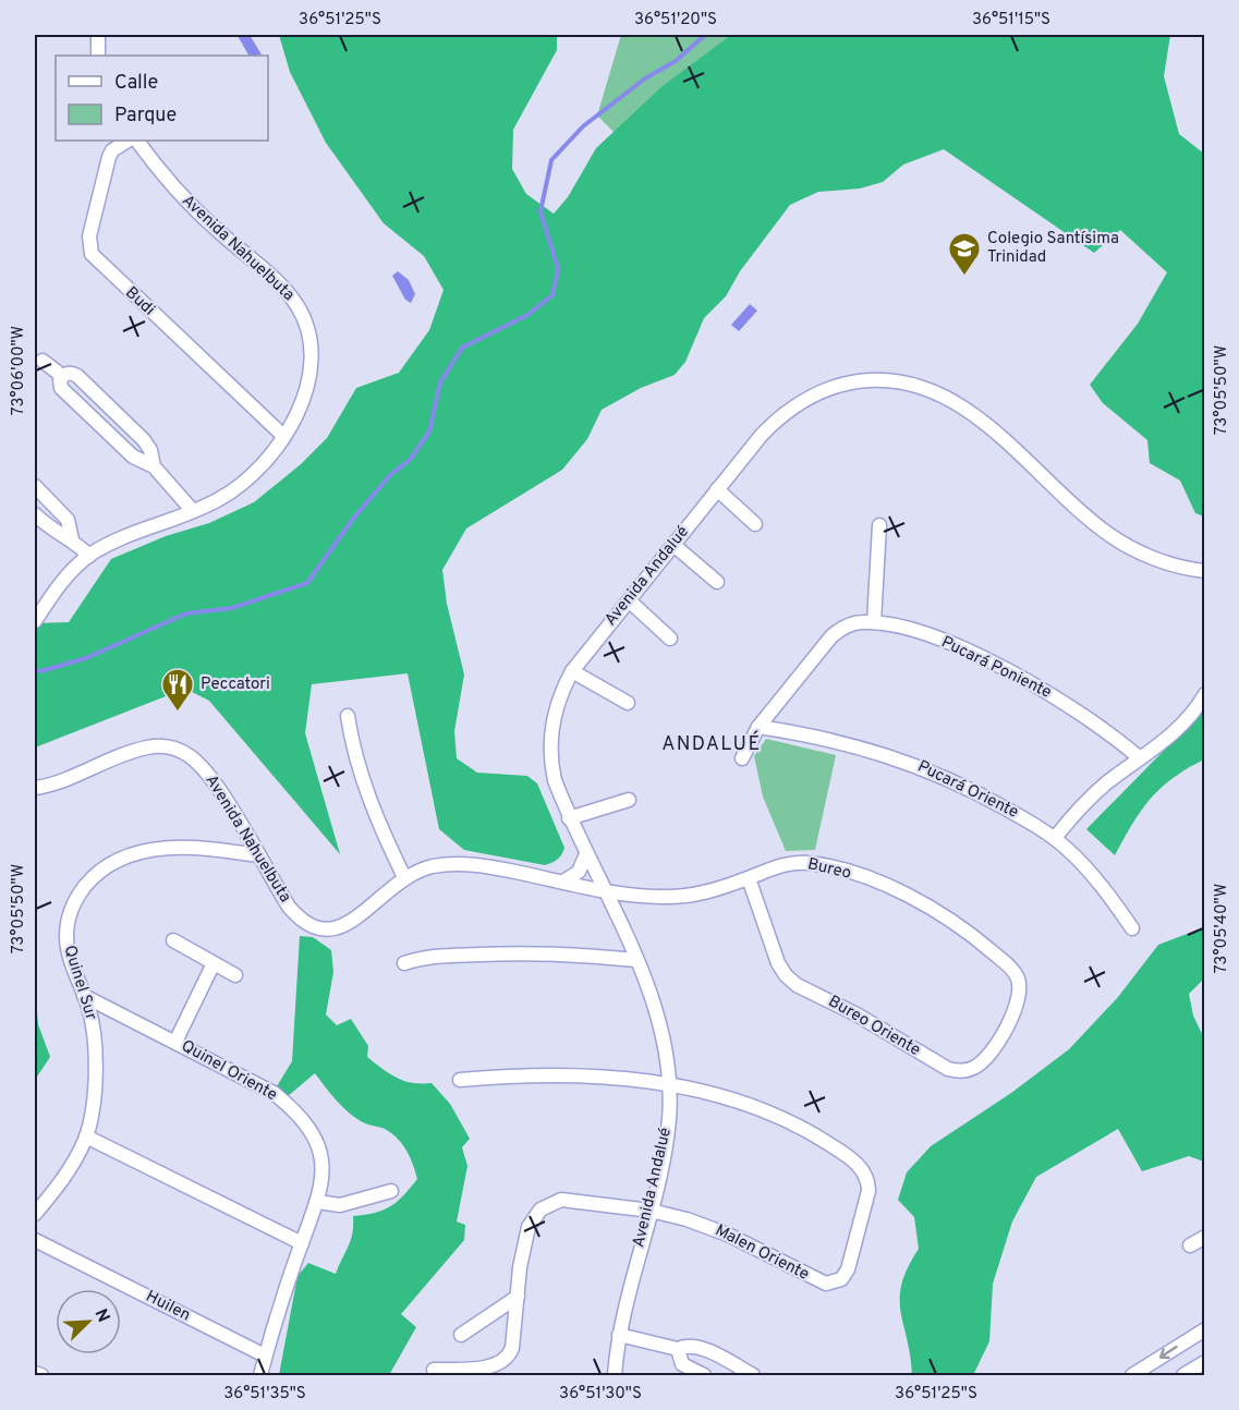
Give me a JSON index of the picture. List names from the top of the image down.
{
  "streets": {
    "street": [
      "Avenida Nahuelbuta",
      "Budi",
      "Avenida Andalué",
      "Pucará Poniente",
      "Pucará Oriente",
      "Bureo",
      "Quinel Sur",
      "Bureo Oriente",
      "Quinel Oriente",
      "Malen Oriente",
      "Huilen"
    ]
  },
  "crossings": [
    ["Avenida Nahuelbuta", "Budi"],
    ["Avenida Nahuelbuta", "Avenida Andalué"],
    ["Avenida Nahuelbuta", "Bureo"],
    ["Avenida Nahuelbuta", "Quinel Sur"],
    ["Avenida Andalué", "Bureo"],
    ["Avenida Andalué", "Malen Oriente"],
    ["Pucará Poniente", "Pucará Oriente"],
    ["Bureo", "Bureo Oriente"],
    ["Quinel Sur", "Quinel Oriente"],
    ["Quinel Oriente", "Huilen"]
  ],
  "districts": ["ANDALUÉ"],
  "places": {
    "school or university": ["Colegio Santísima Trinidad"],
    "restaurant": ["Peccatori"]
  },
  "legend": ["Calle", "Parque"],
  "north": "top right",
  "coordinates": [
    "36°51'25\"S",
    "36°51'20\"S",
    "36°51'15\"S",
    "73°06'00\"W",
    "73°05'50\"W",
    "73°05'40\"W",
    "36°51'35\"S",
    "36°51'30\"S"
  ]
}
